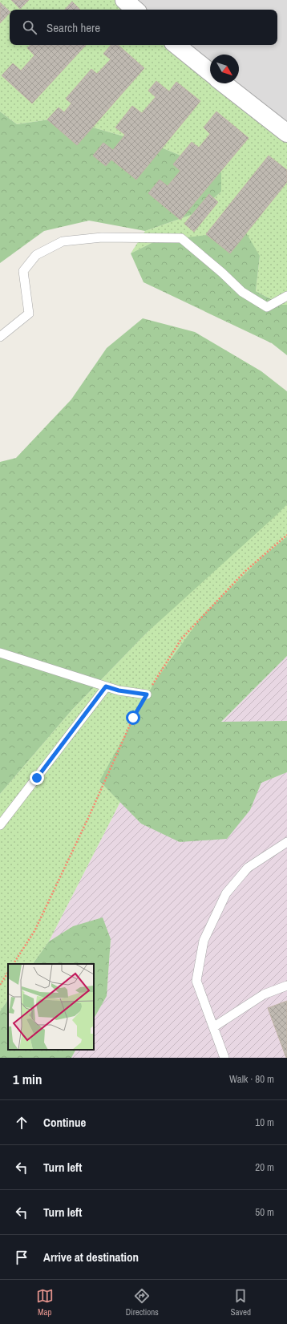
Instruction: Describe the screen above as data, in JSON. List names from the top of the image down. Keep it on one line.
{"north":"bottom right","page":{"search":"Search here","heading":["1 min","Walk · 80 m"],"list":[["Continue","10 m"],["Turn left","20 m"],["Turn left","50 m"],"Arrive at destination"],"nav":["Map","Directions","Saved"]}}
